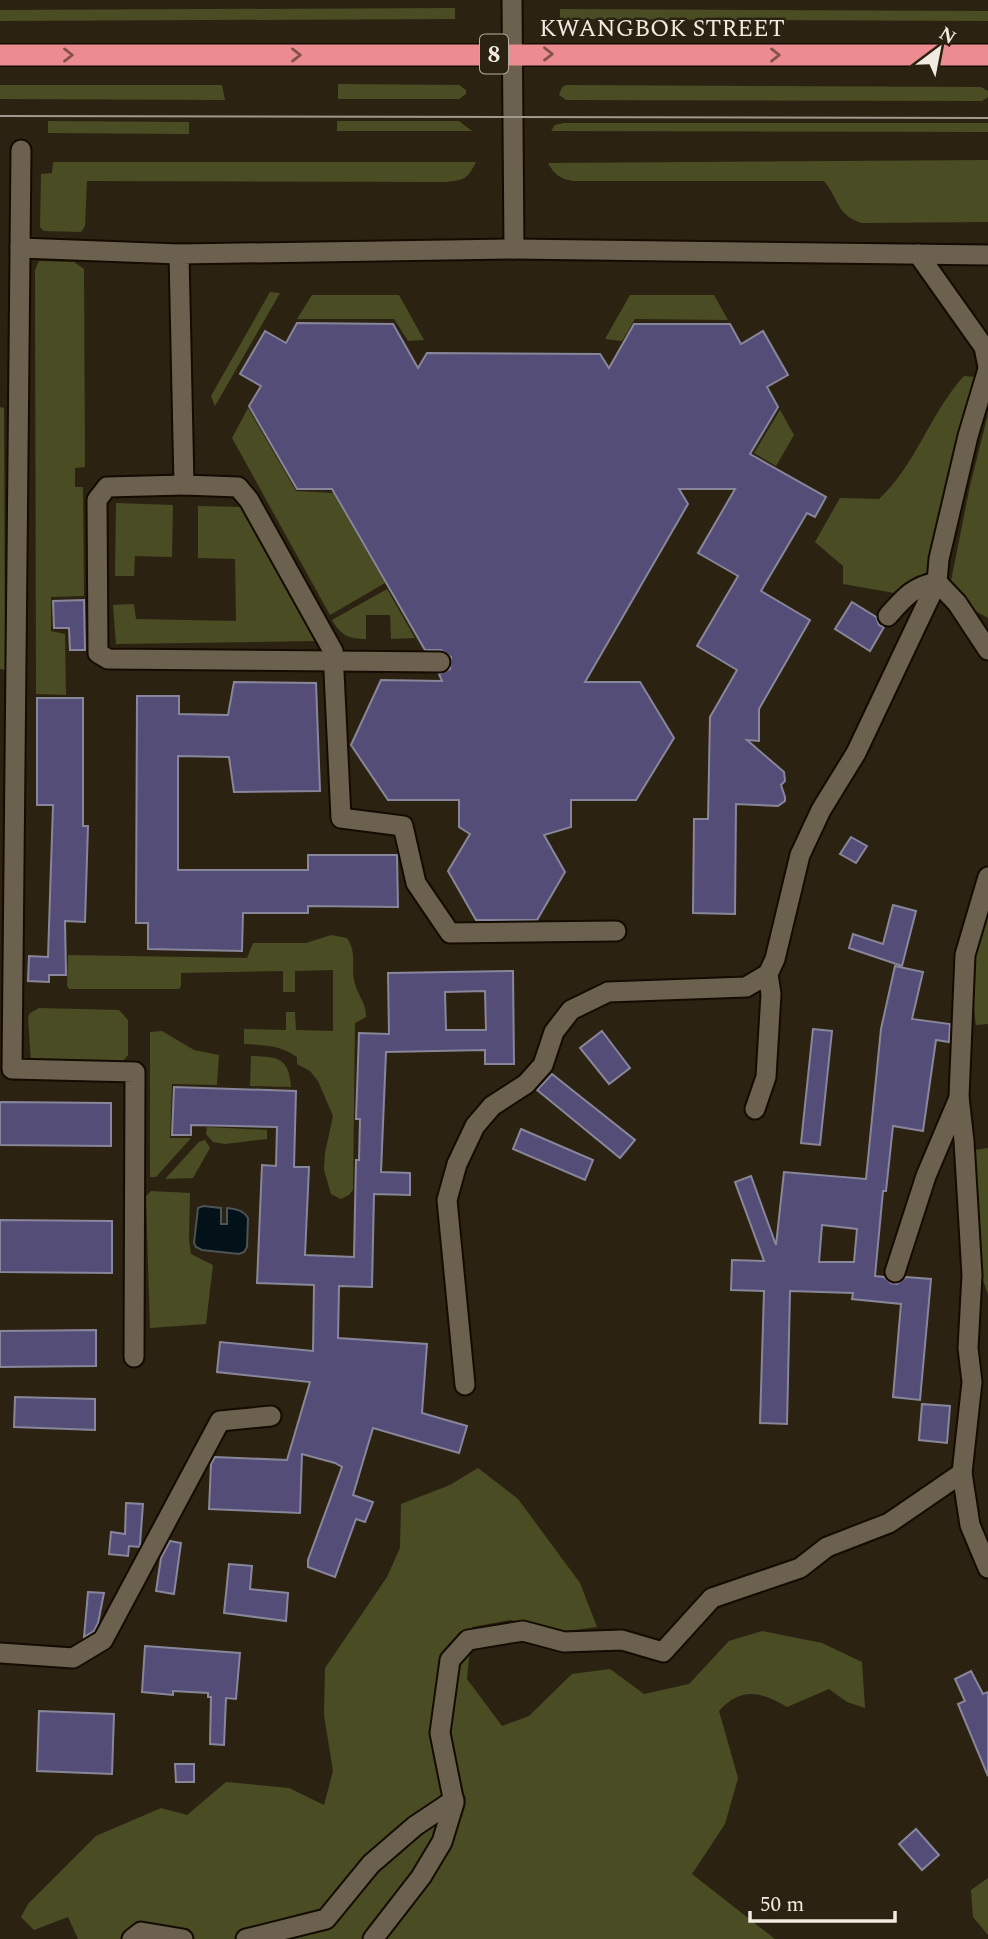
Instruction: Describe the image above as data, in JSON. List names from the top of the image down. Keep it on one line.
{"streets":{"highway":["KWANGBOK STREET","8"]},"one_way":["KWANGBOK STREET"],"scale_bar":"50 m","north":"top right"}
